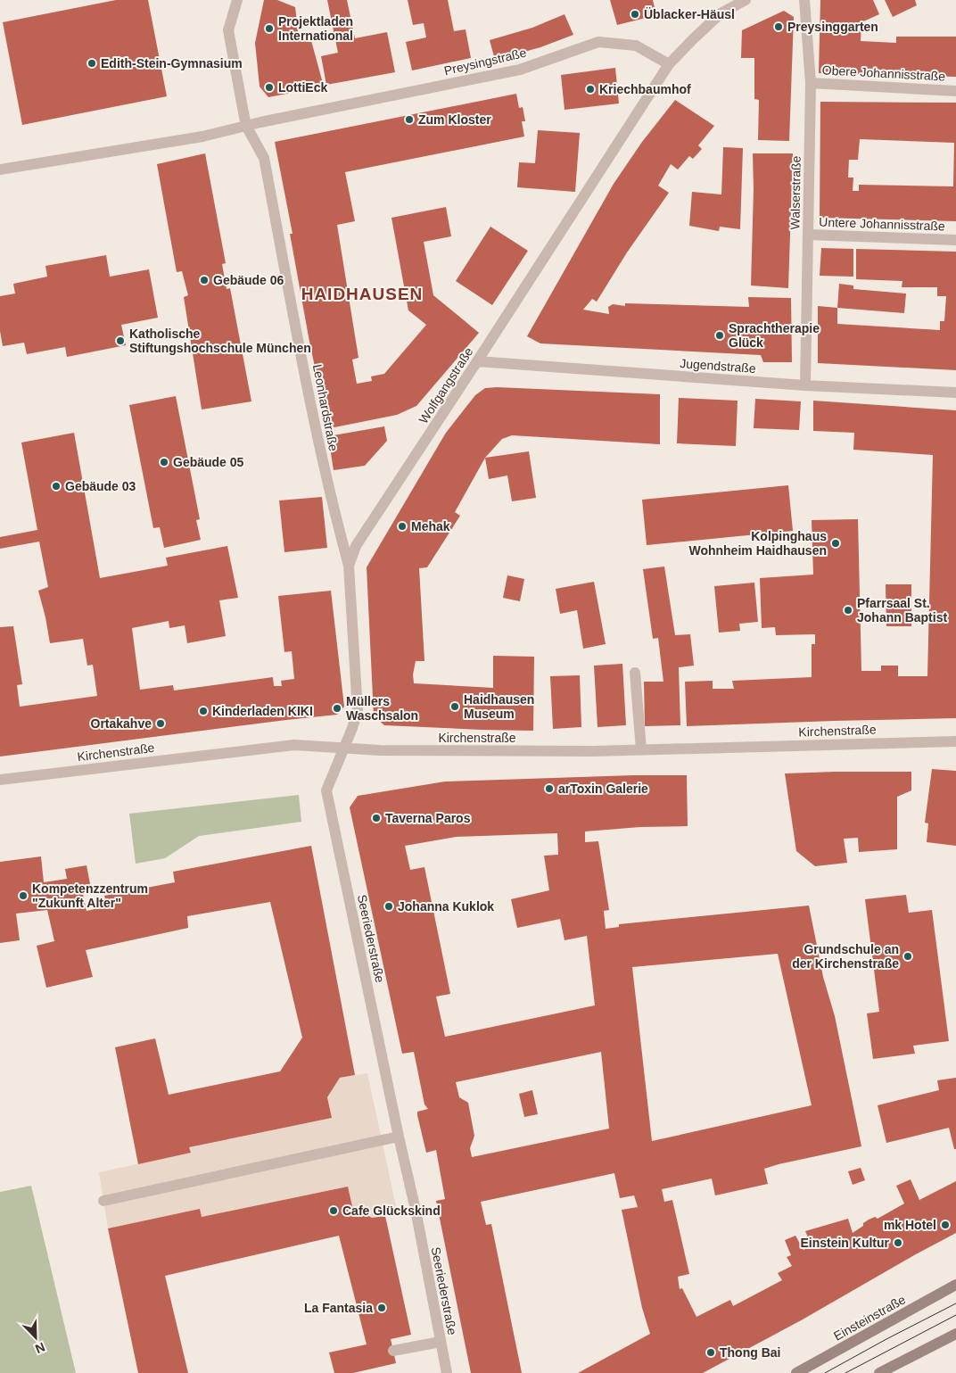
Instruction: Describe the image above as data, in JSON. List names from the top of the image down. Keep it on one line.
{"streets":{"main road":["Einsteinstraße"],"street":["Preysingstraße","Obere Johannisstraße","Walserstraße","Untere Johannisstraße","Jugendstraße","Wolfgangstraße","Leonhardstraße","Kirchenstraße","Seeriederstraße"]},"crossings":[["Preysingstraße","Wolfgangstraße"],["Preysingstraße","Leonhardstraße"],["Obere Johannisstraße","Walserstraße"],["Walserstraße","Untere Johannisstraße"],["Walserstraße","Jugendstraße"],["Jugendstraße","Wolfgangstraße"],["Wolfgangstraße","Leonhardstraße"],["Wolfgangstraße","Kirchenstraße"],["Wolfgangstraße","Seeriederstraße"],["Kirchenstraße","Seeriederstraße"]],"districts":["HAIDHAUSEN"],"places":["Üblacker-Häusl","Preysinggarten","Projektladen International","Edith-Stein-Gymnasium","LottiEck","Kriechbaumhof","Zum Kloster","Gebäude 06","Sprachtherapie Glück","Katholische Stiftungshochschule München","Gebäude 05","Gebäude 03","Mehak","Kolpinghaus Wohnheim Haidhausen","Pfarrsaal St. Johann Baptist","Haidhausen Museum","Müllers Waschsalon","Kinderladen KIKI","Ortakahve","arToxin Galerie","Taverna Paros","Kompetenzzentrum \"Zukunft Alter\"","Johanna Kuklok","Grundschule an der Kirchenstraße","Cafe Glückskind","mk Hotel","Einstein Kultur","La Fantasia","Thong Bai"],"north":"bottom right"}
